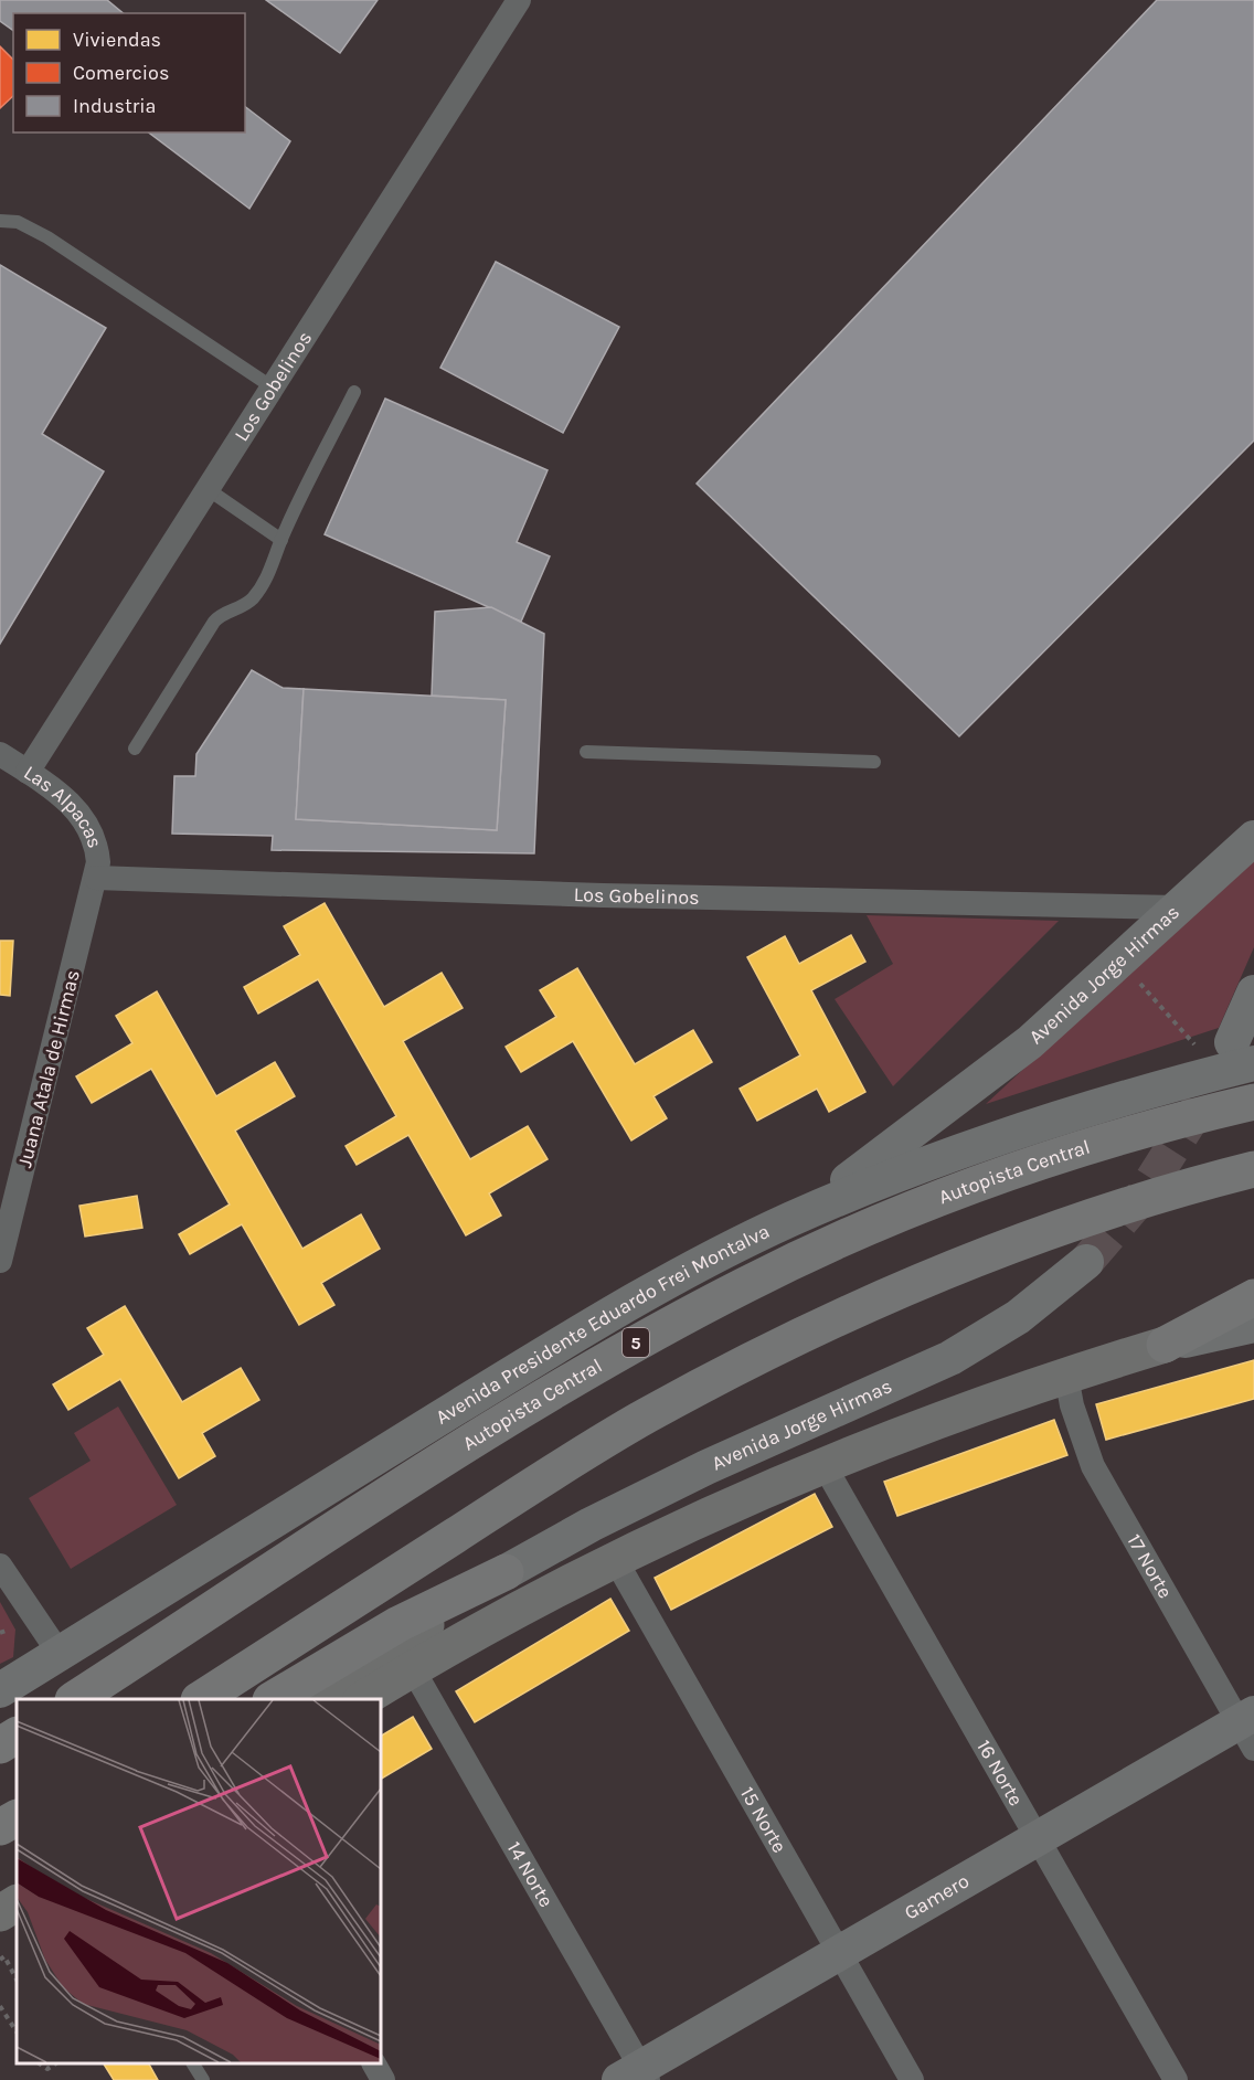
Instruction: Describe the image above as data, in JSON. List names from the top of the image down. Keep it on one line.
{"streets":{"highway":["Autopista Central","5"],"street":["Los Gobelinos","Las Alpacas","Avenida Jorge Hirmas","Juana Atala de Hirmas","Avenida Presidente Eduardo Frei Montalva","17 Norte","16 Norte","15 Norte","14 Norte","Gamero"]},"crossings":[["Los Gobelinos","Las Alpacas"],["Los Gobelinos","Avenida Jorge Hirmas"],["Los Gobelinos","Juana Atala de Hirmas"],["Las Alpacas","Juana Atala de Hirmas"],["Avenida Jorge Hirmas","Avenida Presidente Eduardo Frei Montalva"],["17 Norte","Gamero"],["16 Norte","Gamero"],["15 Norte","Gamero"],["14 Norte","Gamero"]],"legend":["Viviendas","Comercios","Industria"]}
